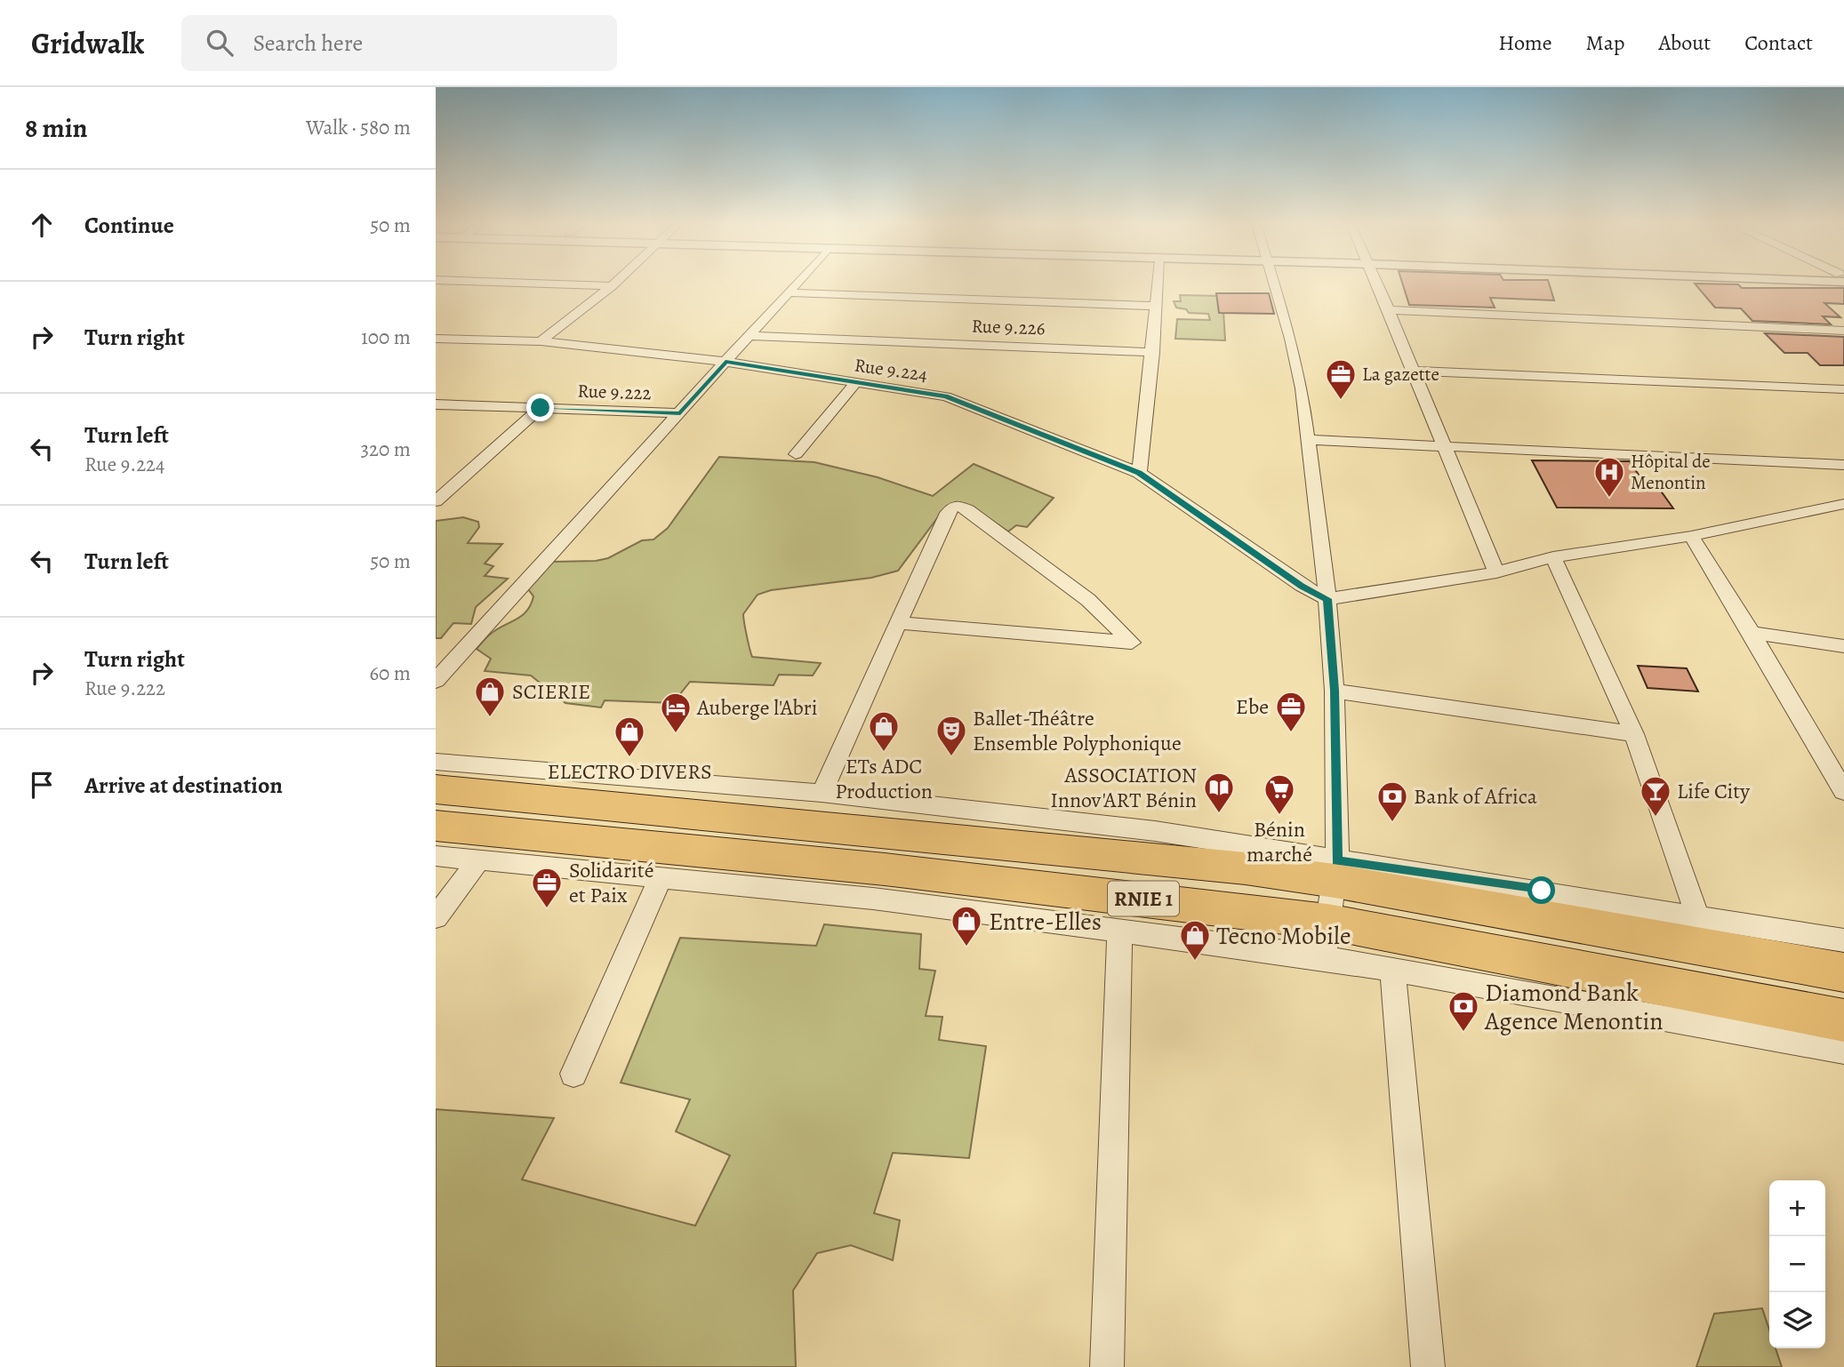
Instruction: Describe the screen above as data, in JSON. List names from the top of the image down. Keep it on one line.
{"streets":{"highway":["RNIE 1"],"street":["Rue 9.226","Rue 9.224","Rue 9.222"]},"places":{"office":["La gazette","Ebe","Solidarité et Paix"],"hospital":["Hôpital de Menontin"],"shop":["SCIERIE","ETs ADC Production","ELECTRO DIVERS","Entre-Elles","Tecno Mobile"],"hotel":["Auberge l'Abri"],"theatre":["Ballet-Théâtre Ensemble Polyphonique"],"library":["ASSOCIATION Innov'ART Bénin"],"supermarket":["Bénin marché"],"bar":["Life City"],"bank":["Bank of Africa","Diamond Bank Agence Menontin"]},"page":{"header":"Gridwalk","search":"Search here","nav":["Home","Map","About","Contact"],"heading":["8 min","Walk · 580 m"],"list":[["Continue","50 m"],["Turn right","100 m"],["Turn left","Rue 9.224","320 m"],["Turn left","50 m"],["Turn right","Rue 9.222","60 m"],"Arrive at destination"],"map_buttons":["+","−"]}}
